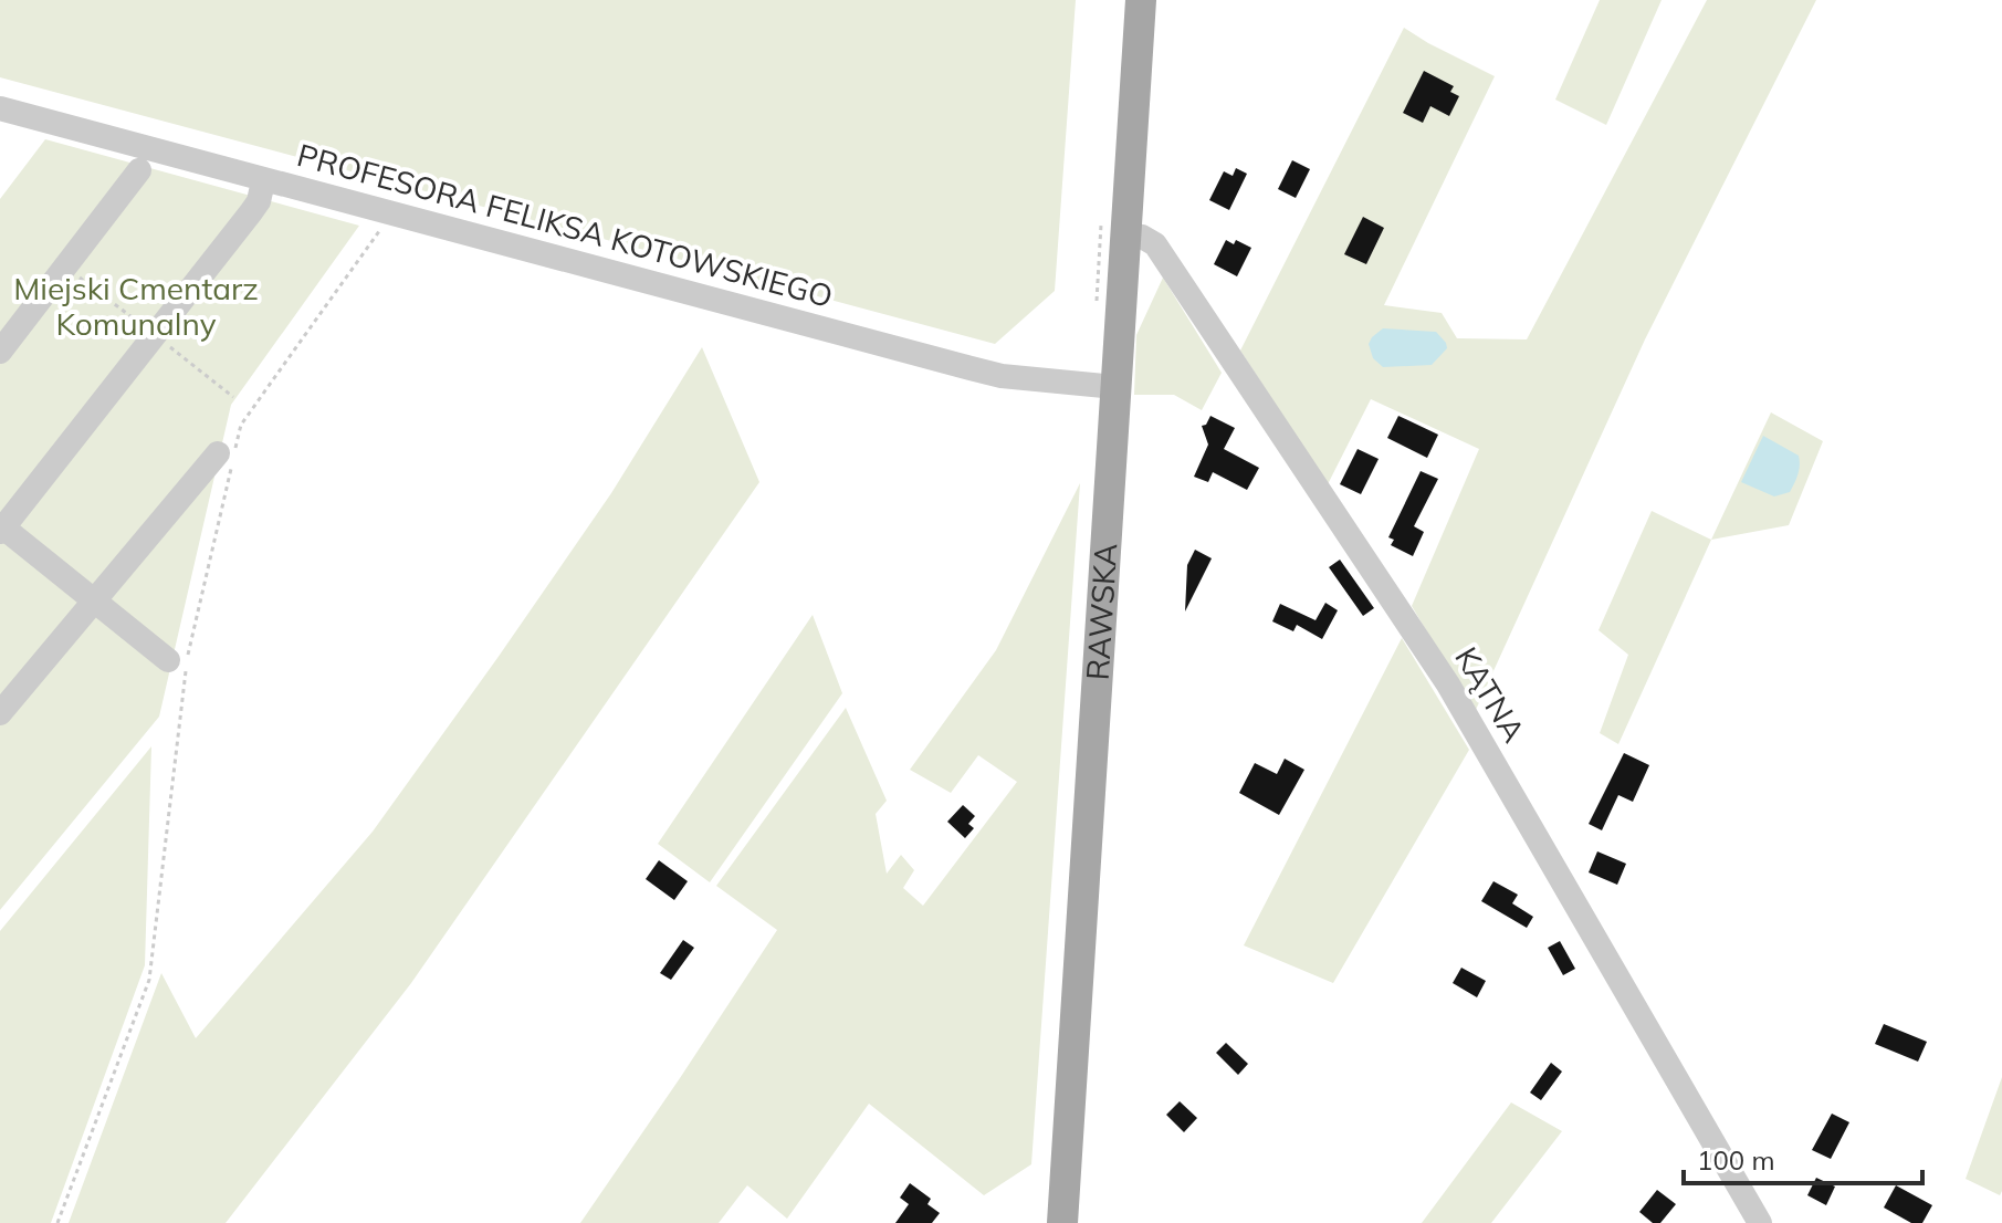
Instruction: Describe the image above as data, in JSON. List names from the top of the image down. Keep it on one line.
{"streets":{"main road":["RAWSKA"],"street":["PROFESORA FELIKSA KOTOWSKIEGO","KĄTNA"]},"crossings":[["PROFESORA FELIKSA KOTOWSKIEGO","RAWSKA"],["RAWSKA","KĄTNA"]],"parks":["Miejski Cmentarz Komunalny"],"scale_bar":"100 m"}
